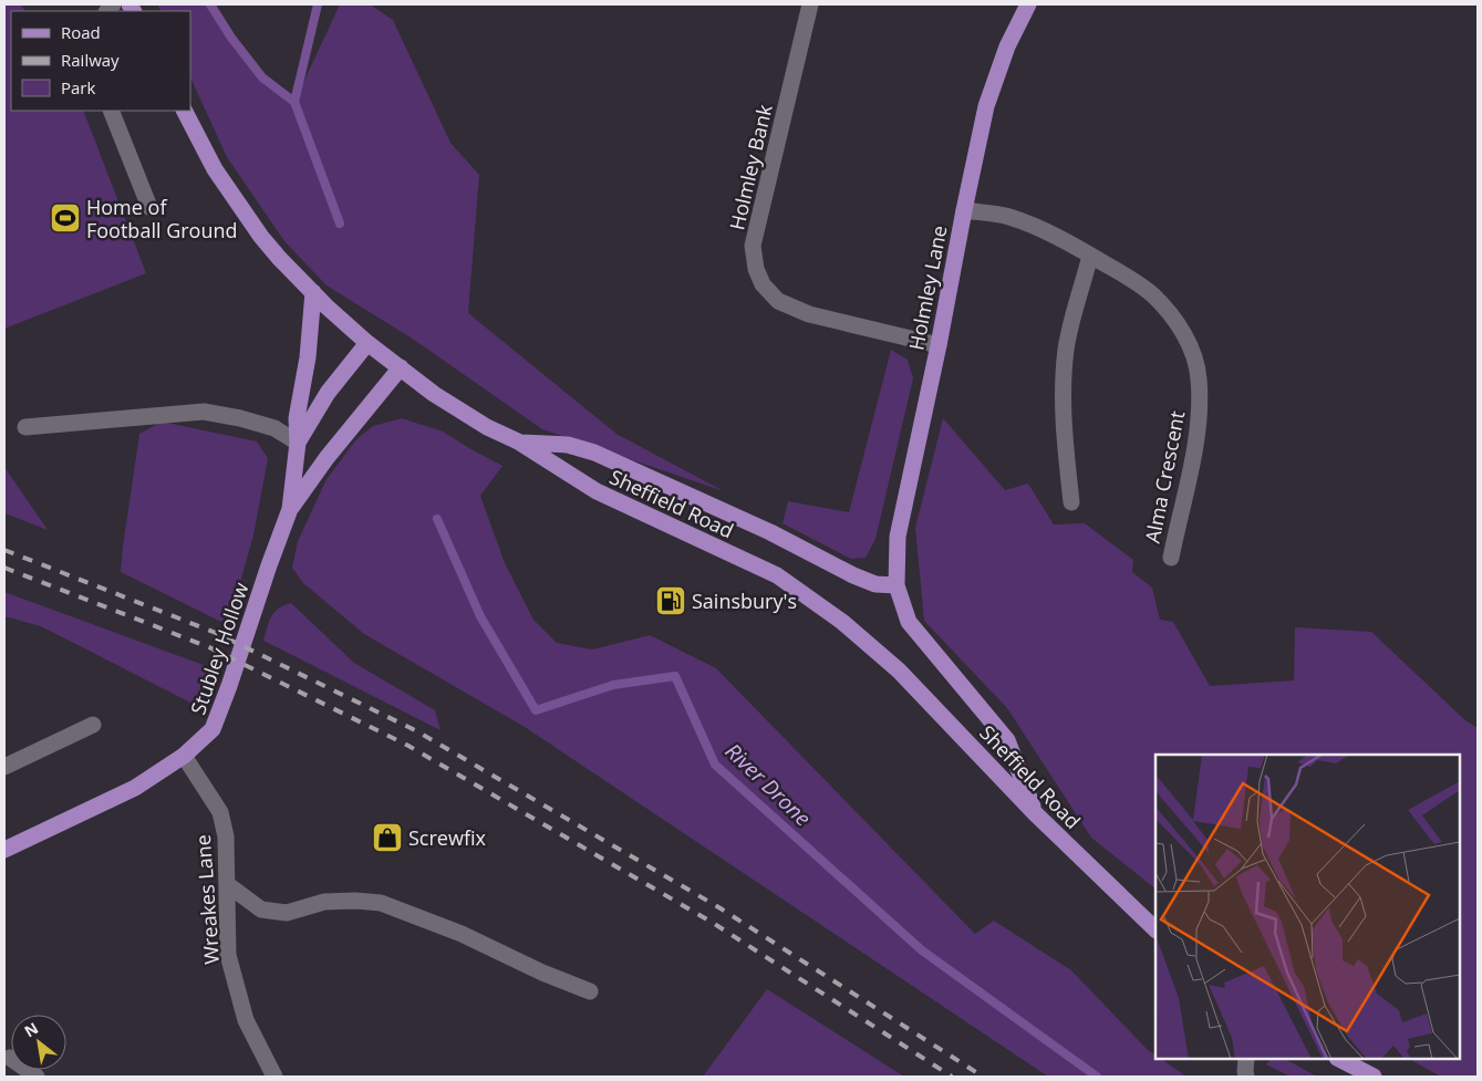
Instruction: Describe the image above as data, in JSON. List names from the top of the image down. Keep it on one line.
{"streets":{"main road":["Holmley Lane","Sheffield Road","Stubley Hollow"],"street":["Holmley Bank","Alma Crescent","Wreakes Lane"]},"crossings":[["Holmley Bank","Holmley Lane"],["Holmley Lane","Alma Crescent"],["Holmley Lane","Sheffield Road"],["Sheffield Road","Stubley Hollow"],["Stubley Hollow","Wreakes Lane"]],"water":["River Drone"],"places":{"sports":["Home of Football Ground"],"fuel station":["Sainsbury's"],"shop":["Screwfix"]},"legend":["Road","Railway","Park"],"north":"top left"}
